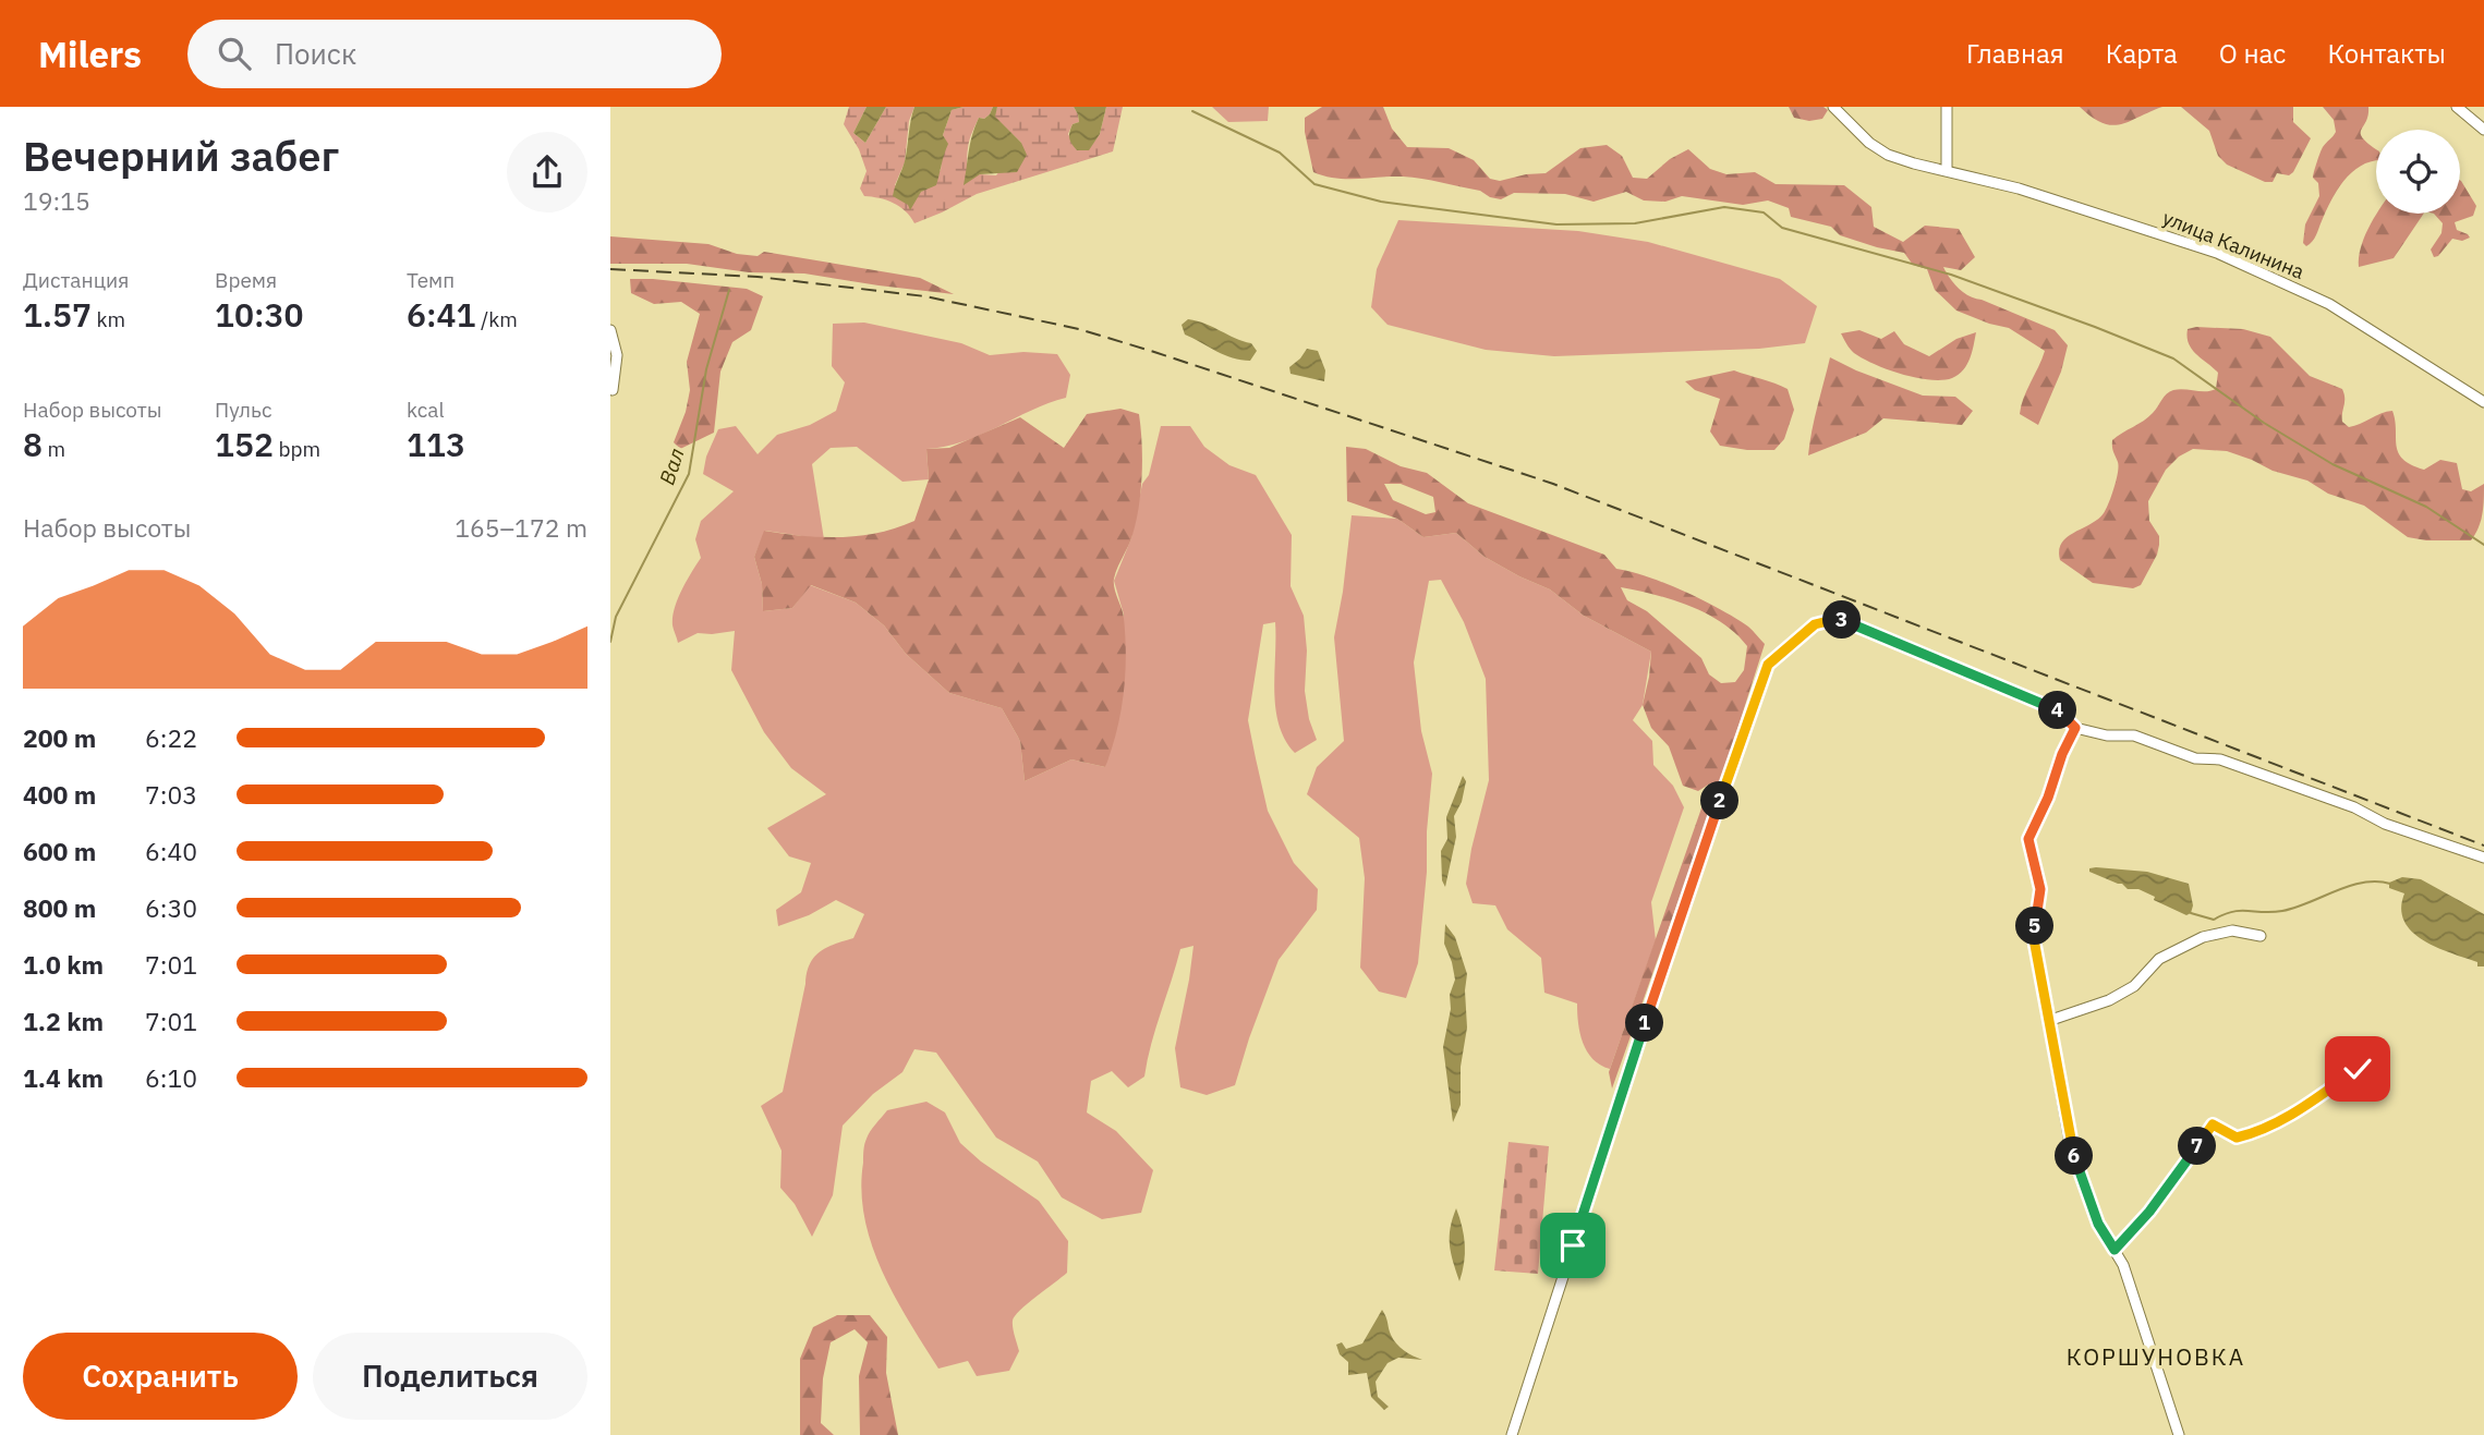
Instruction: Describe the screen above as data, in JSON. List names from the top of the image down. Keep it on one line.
{"streets":{"street":["улица Калинина"]},"districts":["КОРШУНОВКА"],"water":["Вал"],"page":{"header":"Milers","search":"Поиск","nav":["Главная","Карта","О нас","Контакты"],"heading":["Вечерний забег","19:15"],"stats":[["Дистанция","1.57 km"],["Время","10:30"],["Темп","6:41 /km"],["Набор высоты","8 m"],["Пульс","152 bpm"],["kcal","113"]],"chart":["Набор высоты","165–172 m"],"pins":["3","4","2","5","1","7","6"],"list":[{"name":"200 m","note":"6:22"},{"name":"400 m","note":"7:03"},{"name":"600 m","note":"6:40"},{"name":"800 m","note":"6:30"},{"name":"1.0 km","note":"7:01"},{"name":"1.2 km","note":"7:01"},{"name":"1.4 km","note":"6:10"}],"buttons":["Сохранить","Поделиться"]}}
